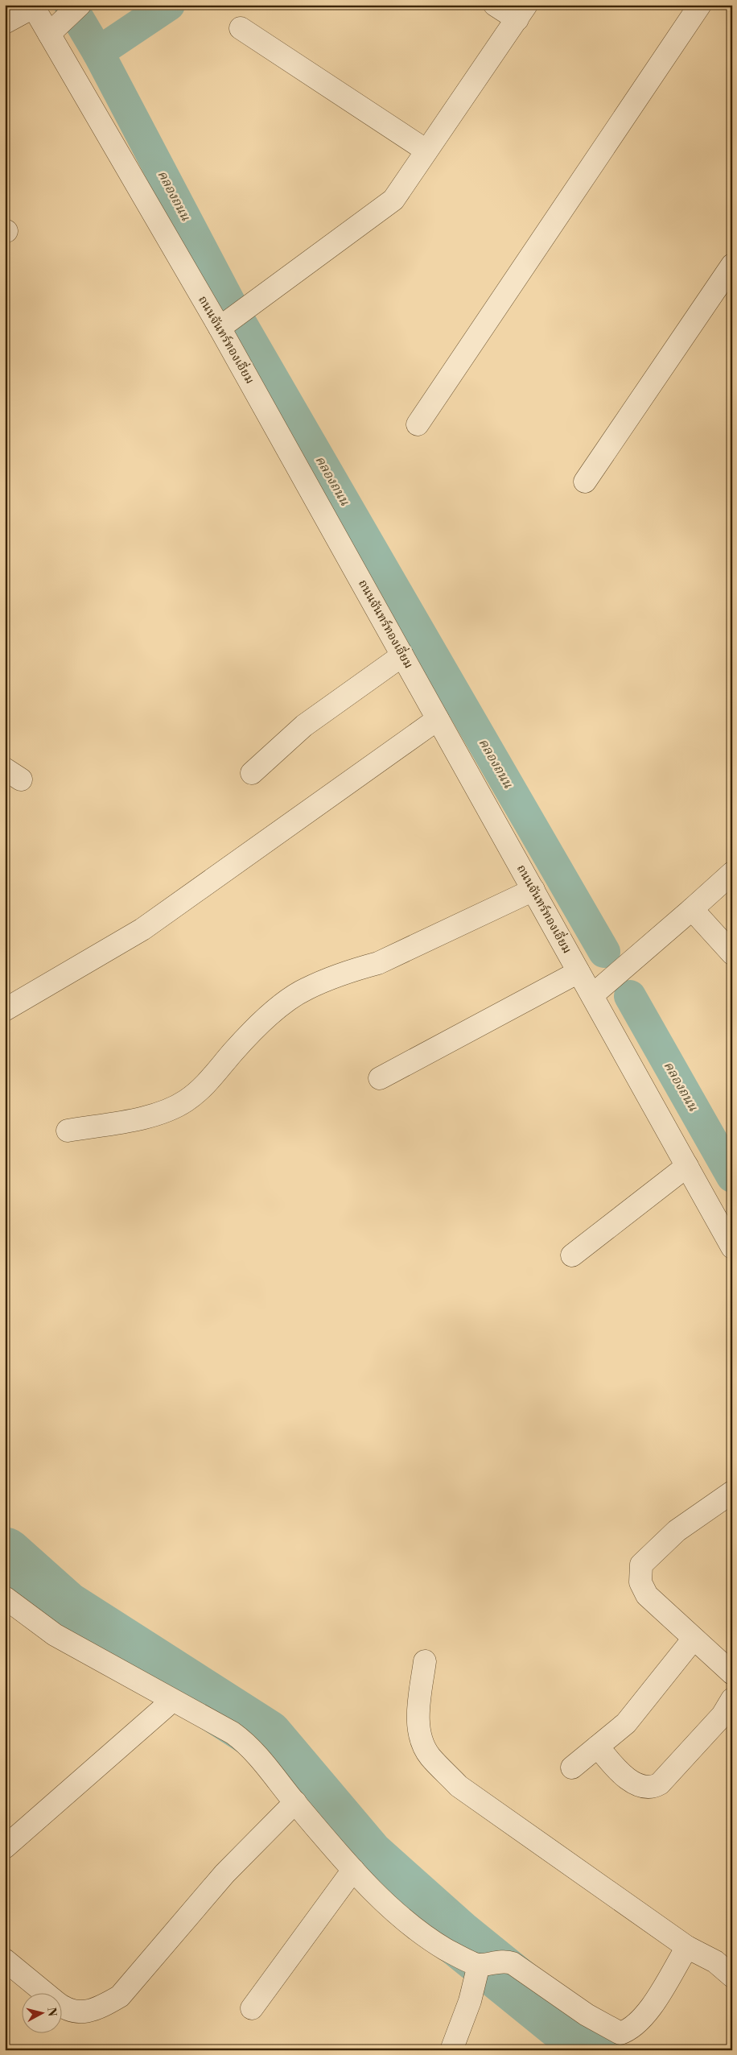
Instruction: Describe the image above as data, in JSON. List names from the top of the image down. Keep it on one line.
{"streets":{"street":["ถนนจันทร์ทองเอี่ยม"]},"water":["คลองถนน"],"north":"right"}
